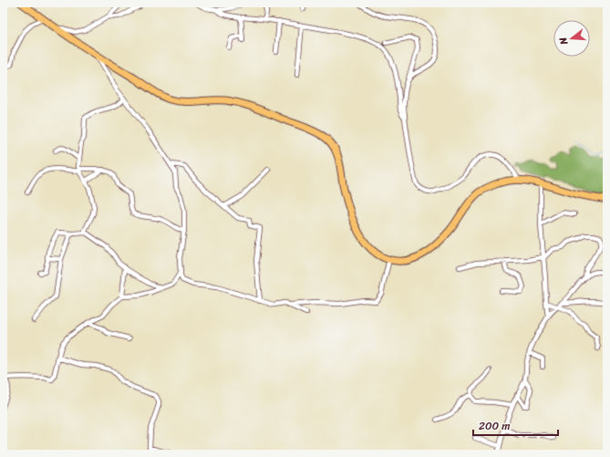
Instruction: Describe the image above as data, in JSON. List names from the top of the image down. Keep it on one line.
{"scale_bar":"200 m","north":"left"}
